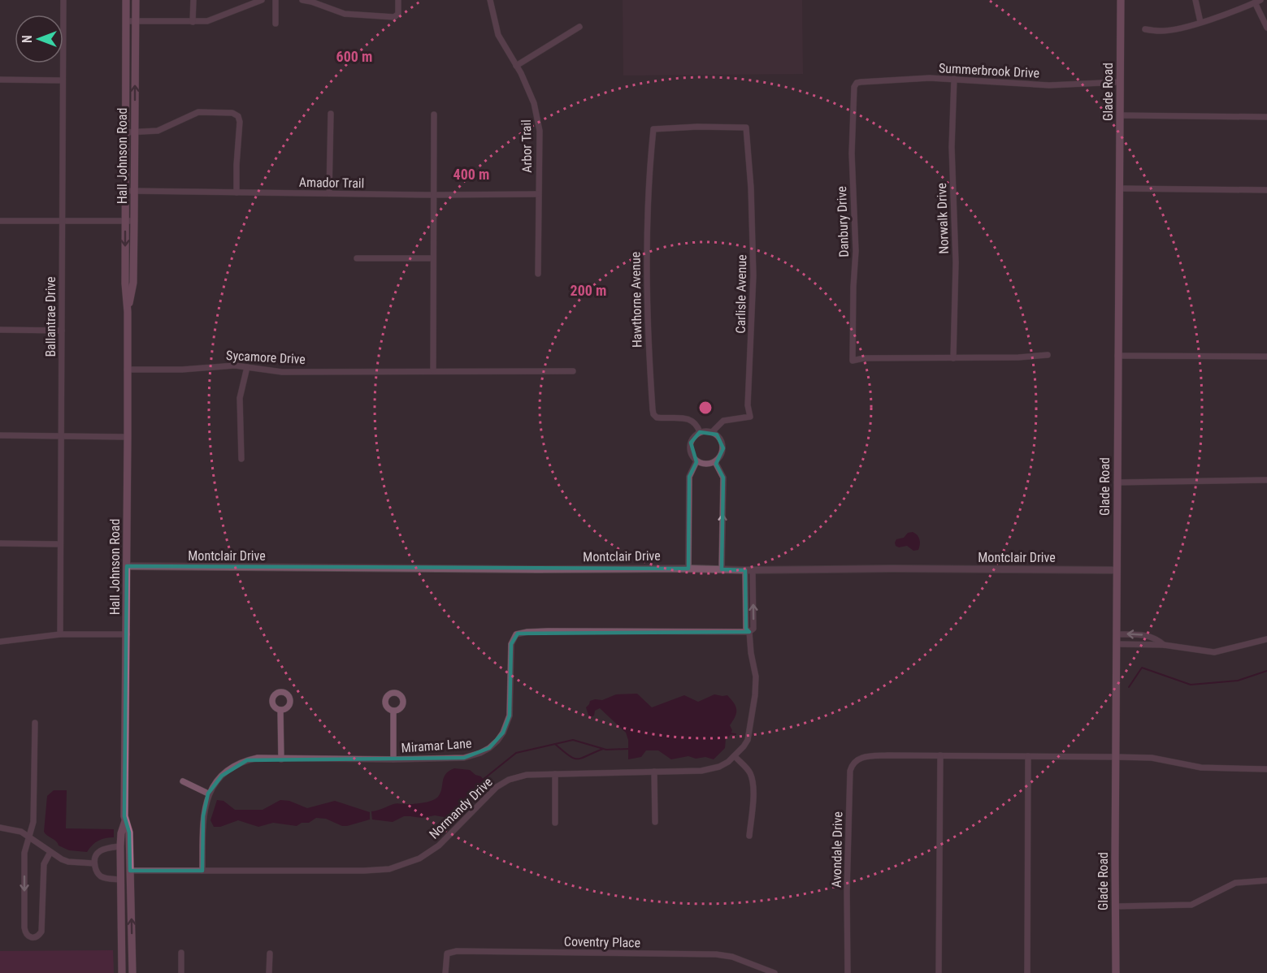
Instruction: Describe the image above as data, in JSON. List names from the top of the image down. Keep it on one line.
{"streets":{"main road":["Glade Road","Hall Johnson Road"],"street":["Summerbrook Drive","Arbor Trail","Amador Trail","Norwalk Drive","Danbury Drive","Carlisle Avenue","Hawthorne Avenue","Ballantrae Drive","Sycamore Drive","Montclair Drive","Miramar Lane","Normandy Drive","Avondale Drive","Coventry Place"]},"crossings":[["Summerbrook Drive","Glade Road"],["Summerbrook Drive","Norwalk Drive"],["Summerbrook Drive","Danbury Drive"],["Glade Road","Montclair Drive"],["Glade Road","Avondale Drive"],["Arbor Trail","Amador Trail"],["Hall Johnson Road","Amador Trail"],["Hall Johnson Road","Sycamore Drive"],["Hall Johnson Road","Montclair Drive"],["Hall Johnson Road","Normandy Drive"],["Norwalk Drive","Danbury Drive"],["Carlisle Avenue","Hawthorne Avenue"],["Montclair Drive","Normandy Drive"],["Miramar Lane","Normandy Drive"]],"north":"left","rings":["600 m","400 m","200 m"]}
